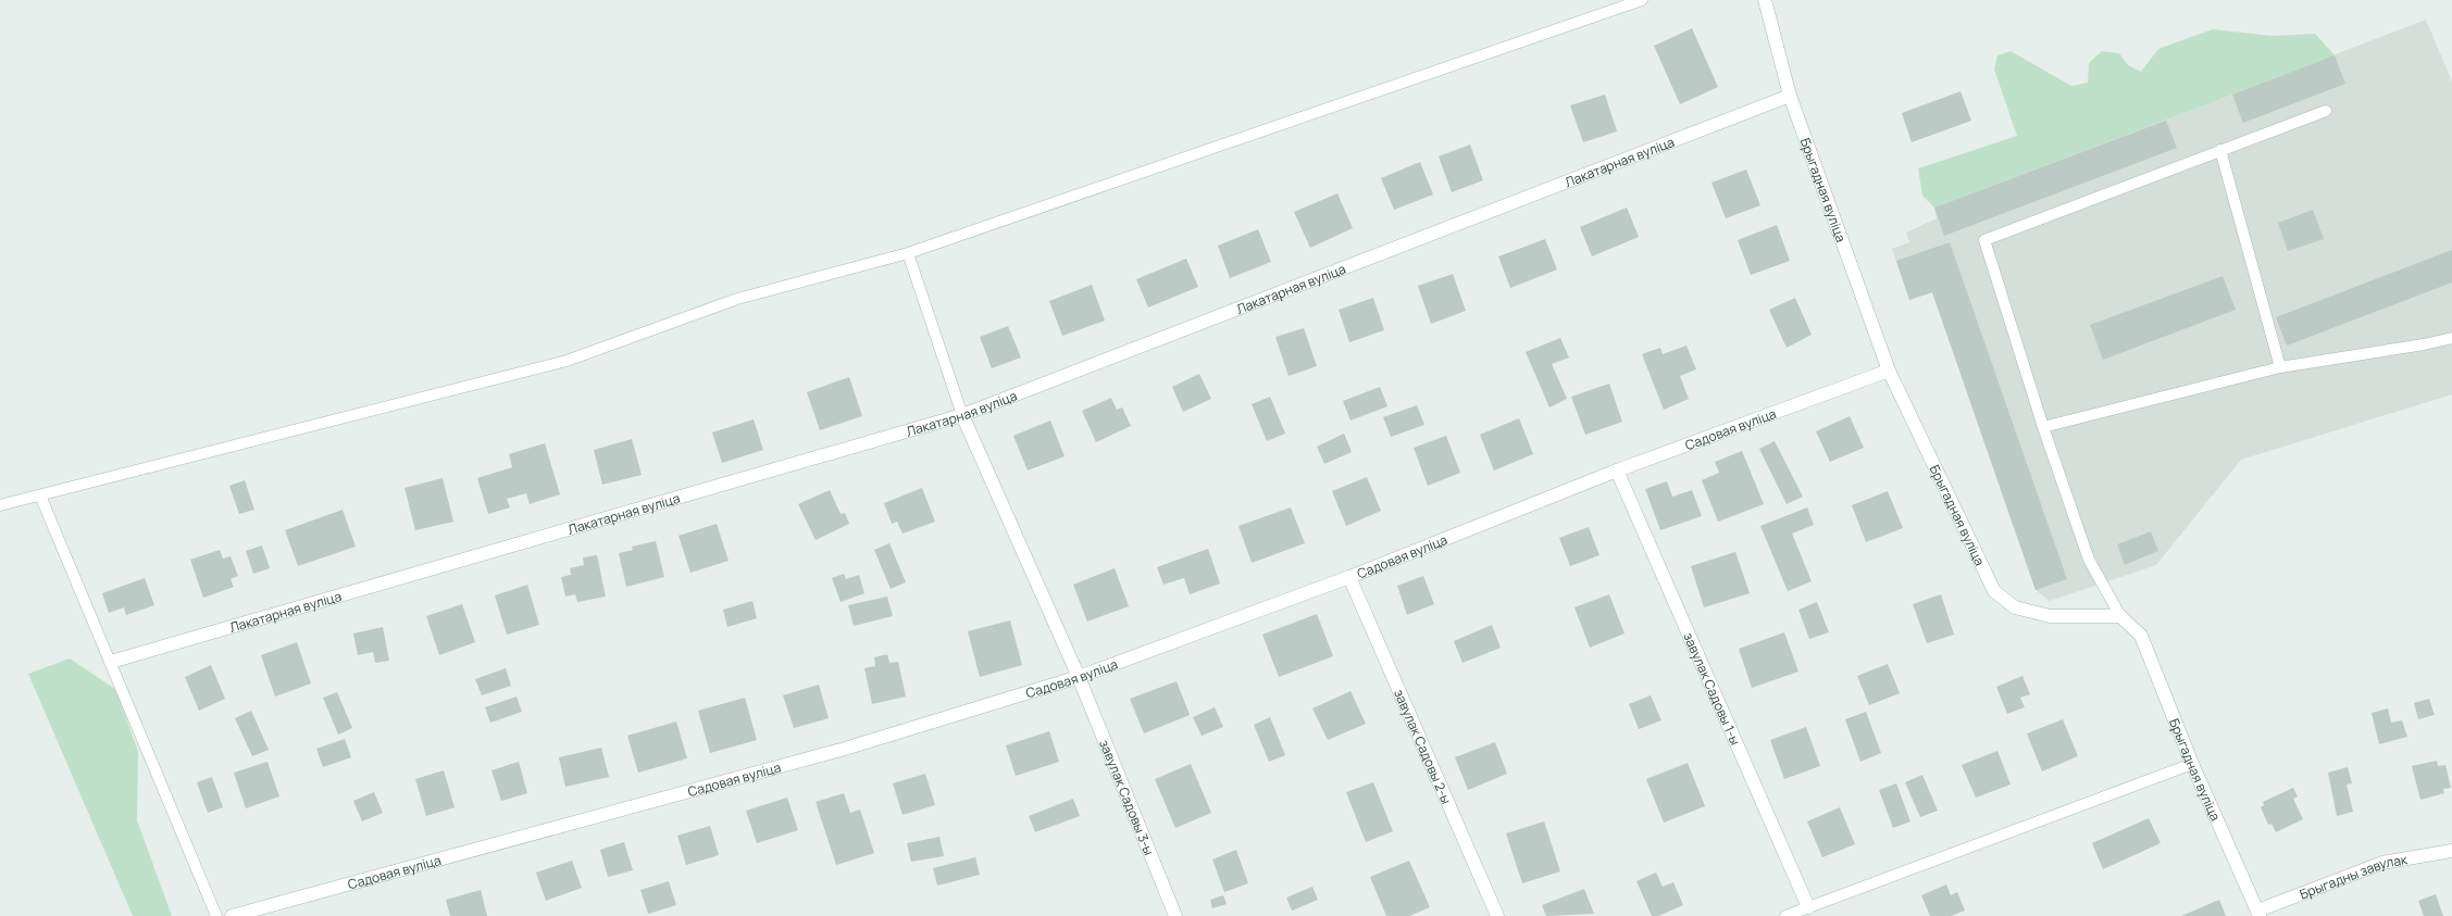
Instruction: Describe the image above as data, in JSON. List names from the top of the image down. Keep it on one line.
{"streets":{"street":["Лакатарная вуліца","Брыгадная вуліца","Садовая вуліца","завулак Садовы 1-ы","завулак Садовы 2-ы","завулак Садовы 3-ы","Брыгадны завулак"]},"crossings":[["Лакатарная вуліца","Брыгадная вуліца"],["Лакатарная вуліца","завулак Садовы 3-ы"],["Брыгадная вуліца","Садовая вуліца"],["Брыгадная вуліца","Брыгадны завулак"],["Садовая вуліца","завулак Садовы 1-ы"],["Садовая вуліца","завулак Садовы 2-ы"],["Садовая вуліца","завулак Садовы 3-ы"]]}
